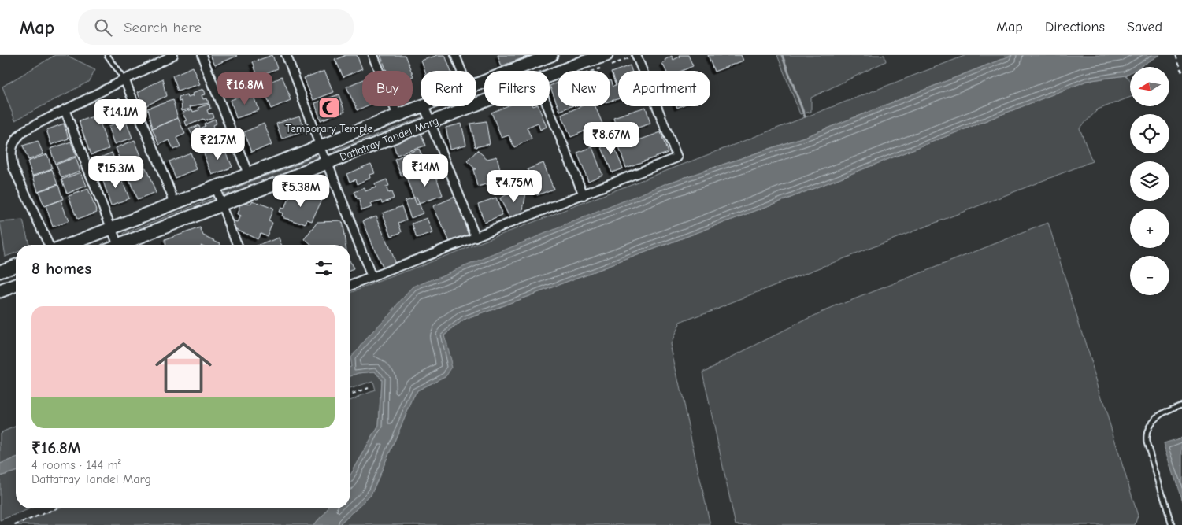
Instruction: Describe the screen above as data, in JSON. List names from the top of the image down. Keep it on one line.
{"streets":{"main road":["Dattatray Tandel Marg"]},"places":{"mosque":["Temporary Temple"]},"north":"left","page":{"header":"Map","search":"Search here","nav":["Map","Directions","Saved"],"map_buttons":["+","−"],"chip":["Buy","Rent","Filters","New","Apartment"],"price":["₹16.8M","₹14.1M","₹8.67M","₹21.7M","₹14M","₹15.3M","₹4.75M","₹5.38M"],"heading":"8 homes","list":[{"name":"₹16.8M","note":"4 rooms · 144 m² · Dattatray Tandel Marg"}]}}
